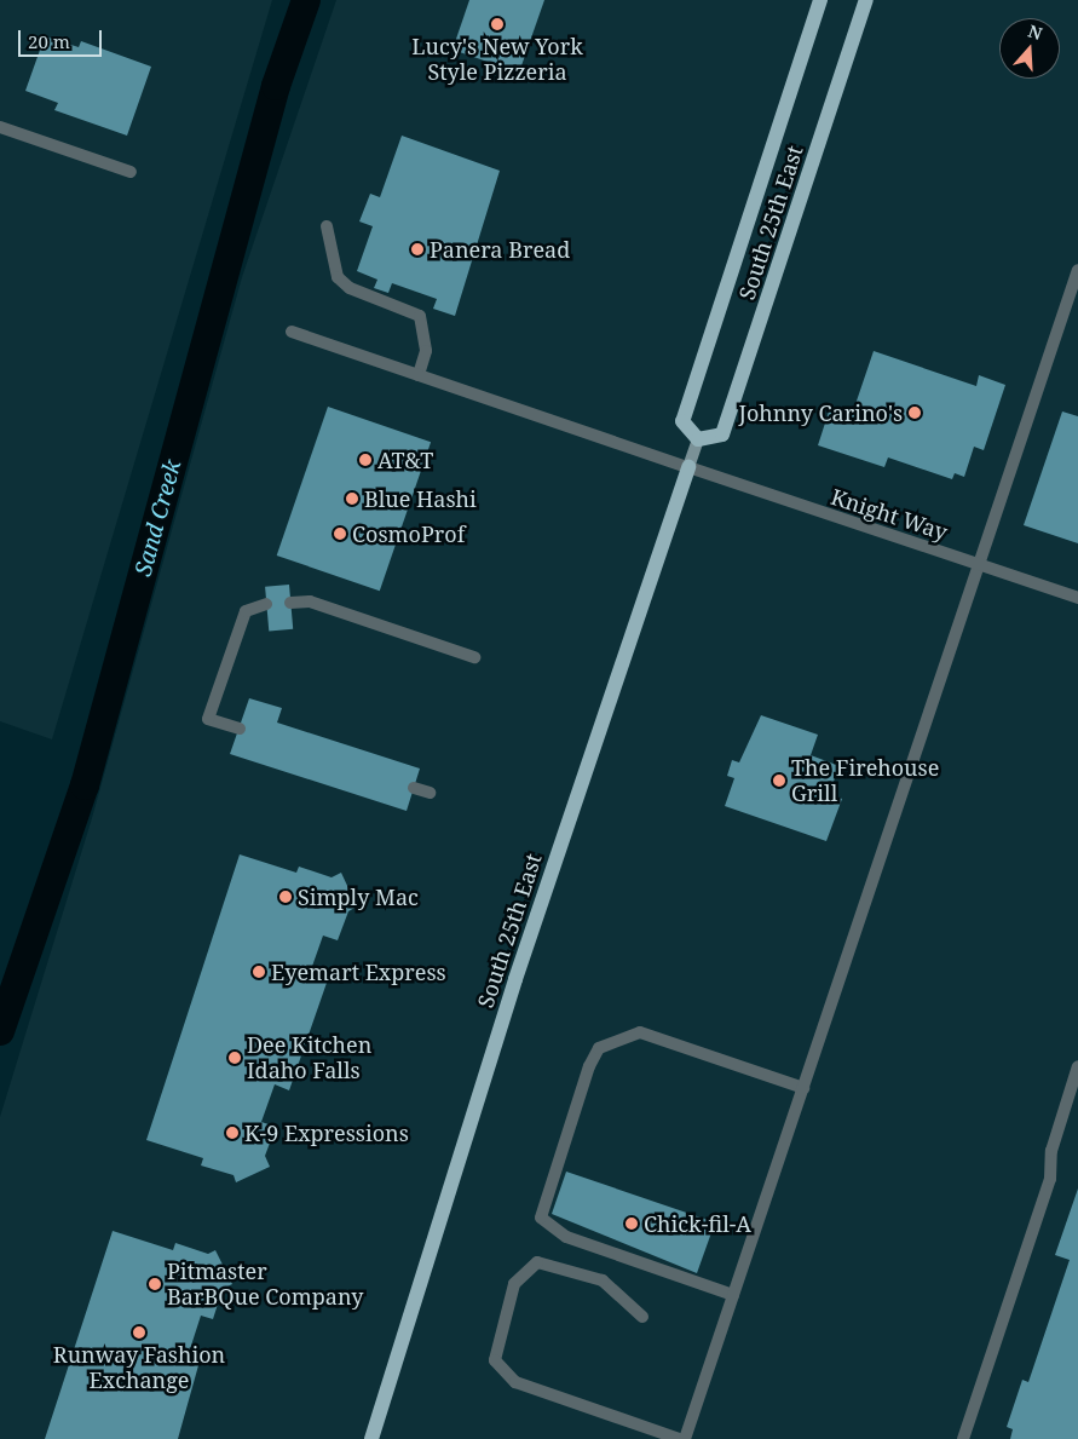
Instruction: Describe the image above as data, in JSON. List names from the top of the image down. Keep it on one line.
{"streets":{"main road":["South 25th East"],"street":["Knight Way"]},"crossings":[["South 25th East","Knight Way"]],"water":["Sand Creek"],"places":["Lucy's New York Style Pizzeria","Panera Bread","Johnny Carino's","AT&T","Blue Hashi","CosmoProf","The Firehouse Grill","Simply Mac","Eyemart Express","Dee Kitchen Idaho Falls","K-9 Expressions","Chick-fil-A","Pitmaster BarBQue Company","Runway Fashion Exchange"],"scale_bar":"20 m","north":"top"}
